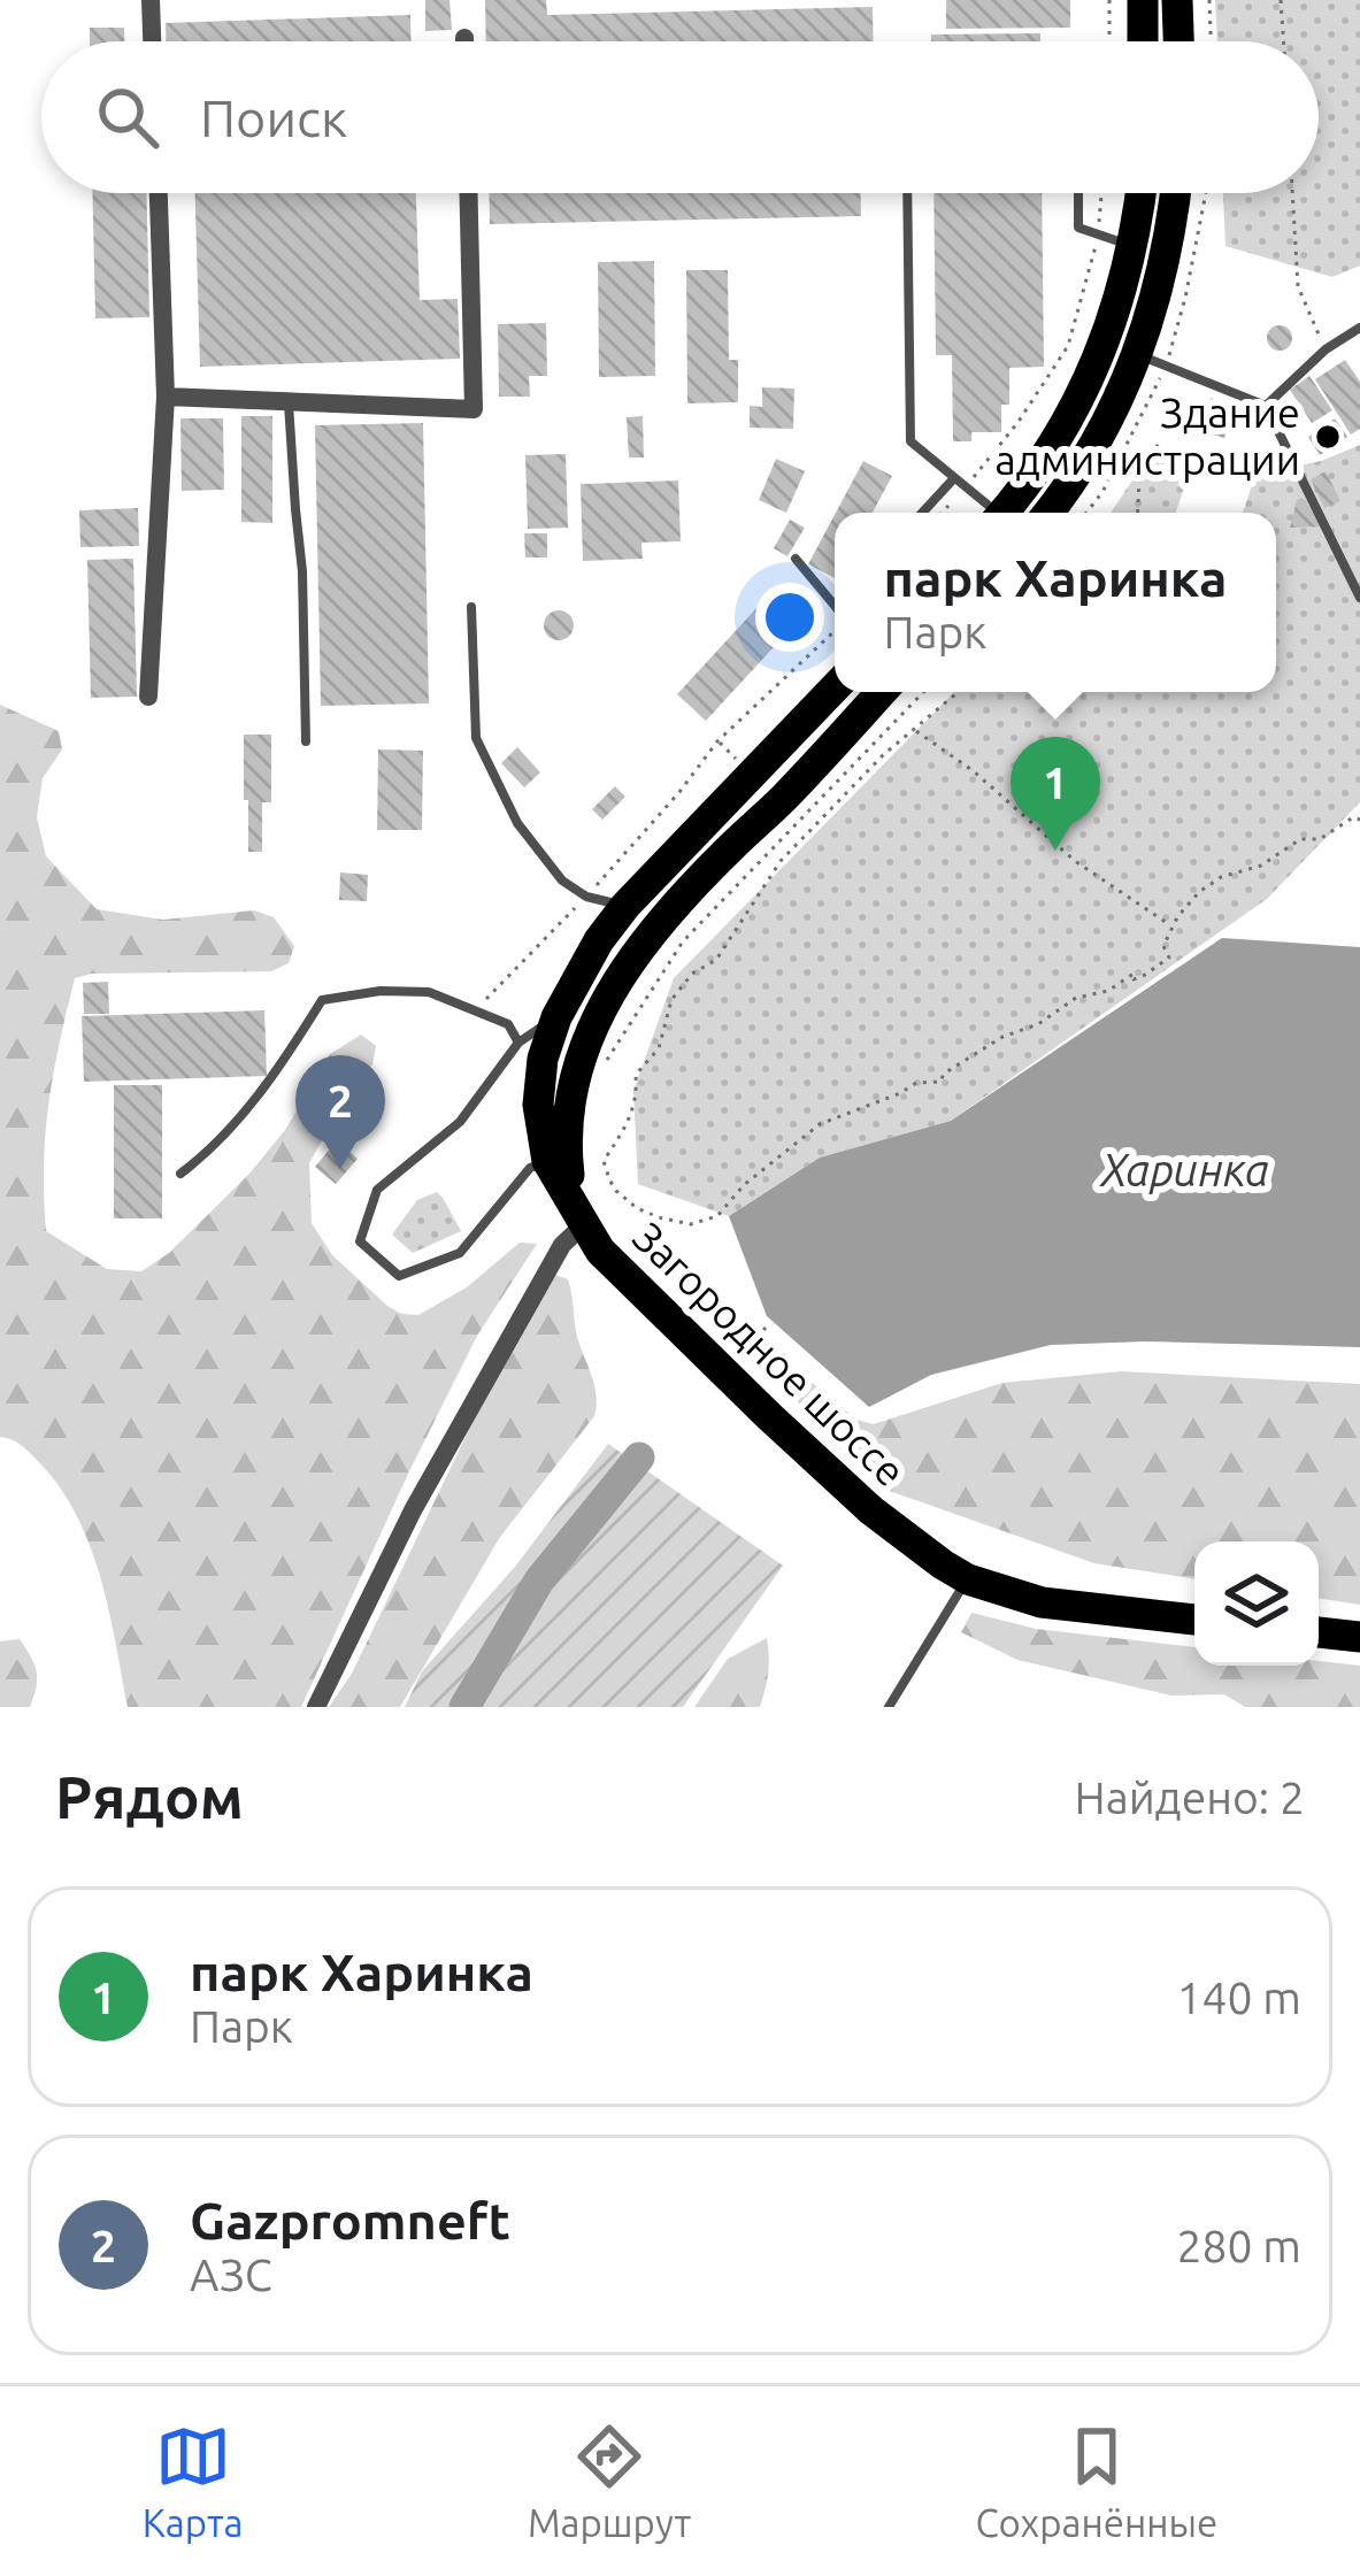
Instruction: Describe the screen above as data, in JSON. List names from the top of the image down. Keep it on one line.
{"streets":{"main road":["Загородное шоссе"]},"water":["Харинка"],"places":["Здание администрации"],"page":{"search":"Поиск","popup":["парк Харинка","Парк"],"pins":["1","2"],"heading":["Рядом","Найдено: 2"],"list":[{"mark":"1","name":"парк Харинка","note":"Парк","value":"140 m"},{"mark":"2","name":"Gazpromneft","note":"АЗС","value":"280 m"}],"nav":["Карта","Маршрут","Сохранённые"]}}
